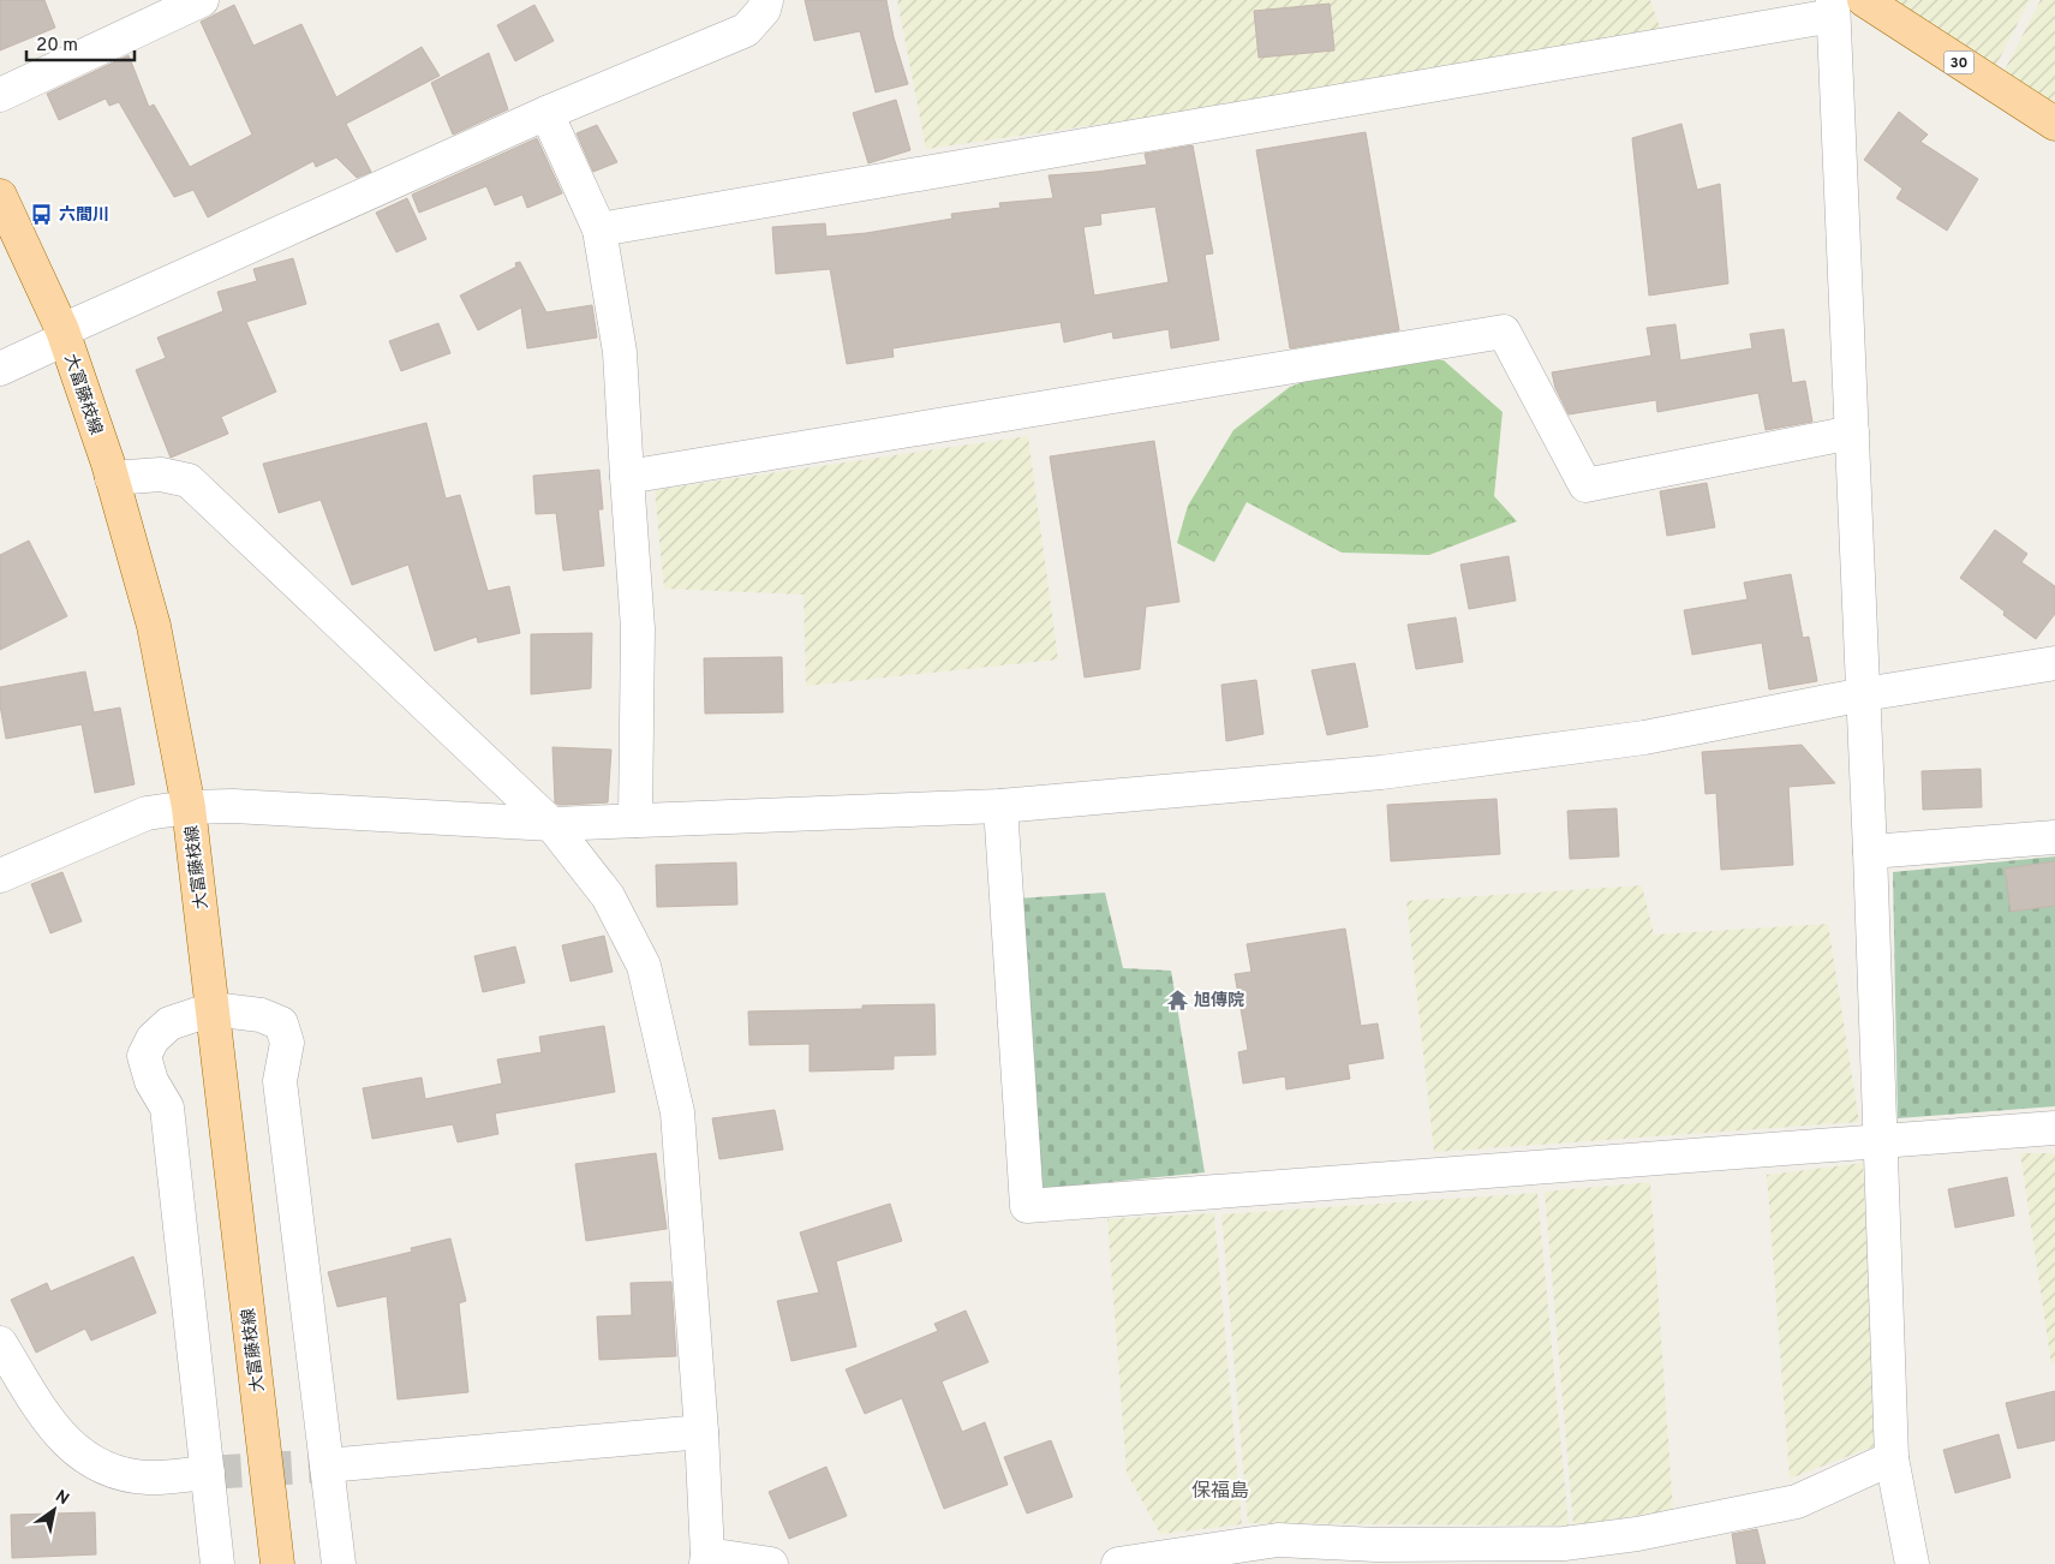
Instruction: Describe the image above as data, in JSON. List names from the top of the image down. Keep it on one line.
{"streets":{"main road":["30","大富藤枝線"]},"districts":["保福島"],"places":{"bus stop":["六間川"],"temple":["旭傳院"]},"scale_bar":"20 m","north":"top right"}
